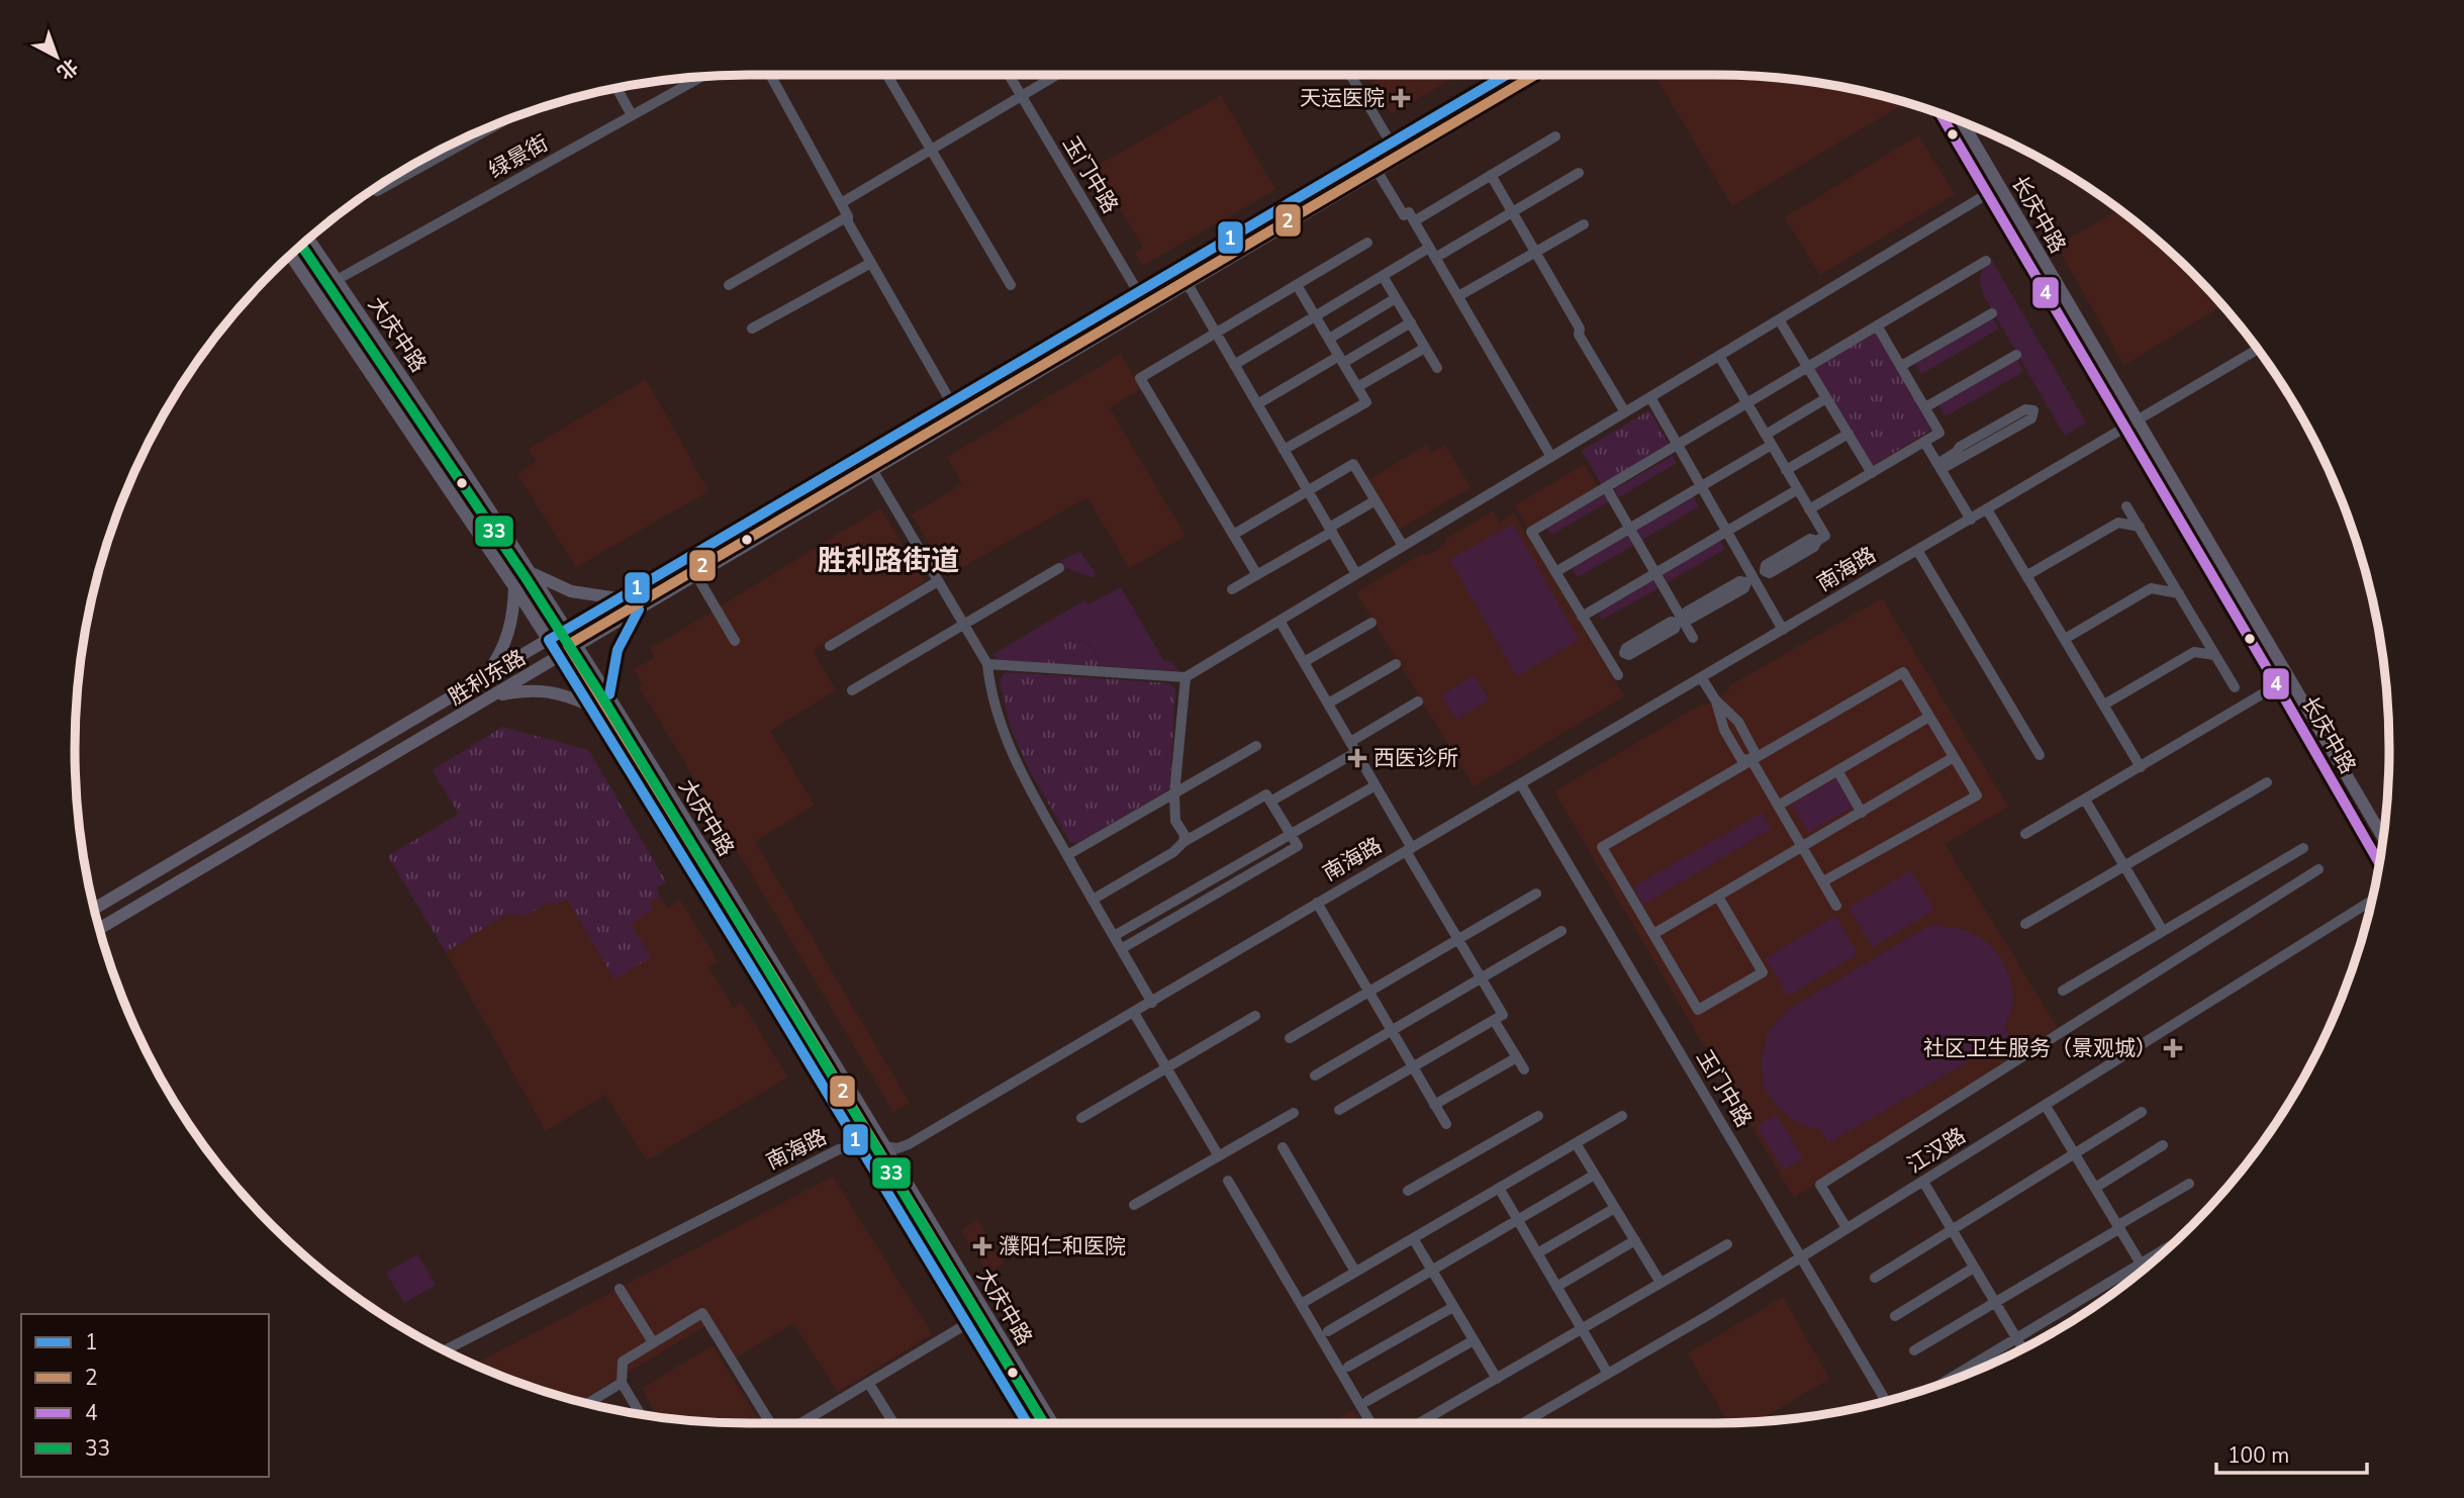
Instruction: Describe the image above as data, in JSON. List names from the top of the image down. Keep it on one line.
{"streets":{"main road":["长庆中路","大庆中路","胜利东路"],"street":["绿景街","玉门中路","南海路","江汉路"]},"crossings":[["绿景街","大庆中路"],["玉门中路","南海路"],["玉门中路","胜利东路"],["玉门中路","江汉路"],["长庆中路","南海路"],["大庆中路","南海路"],["大庆中路","胜利东路"]],"districts":["胜利路街道"],"places":{"health":["天运医院","西医诊所","社区卫生服务（景观城）","濮阳仁和医院"]},"lines":["transit line 1","transit line 2","transit line 4","transit line 33"],"legend":["1","2","4","33"],"scale_bar":"100 m","north":"bottom right"}
